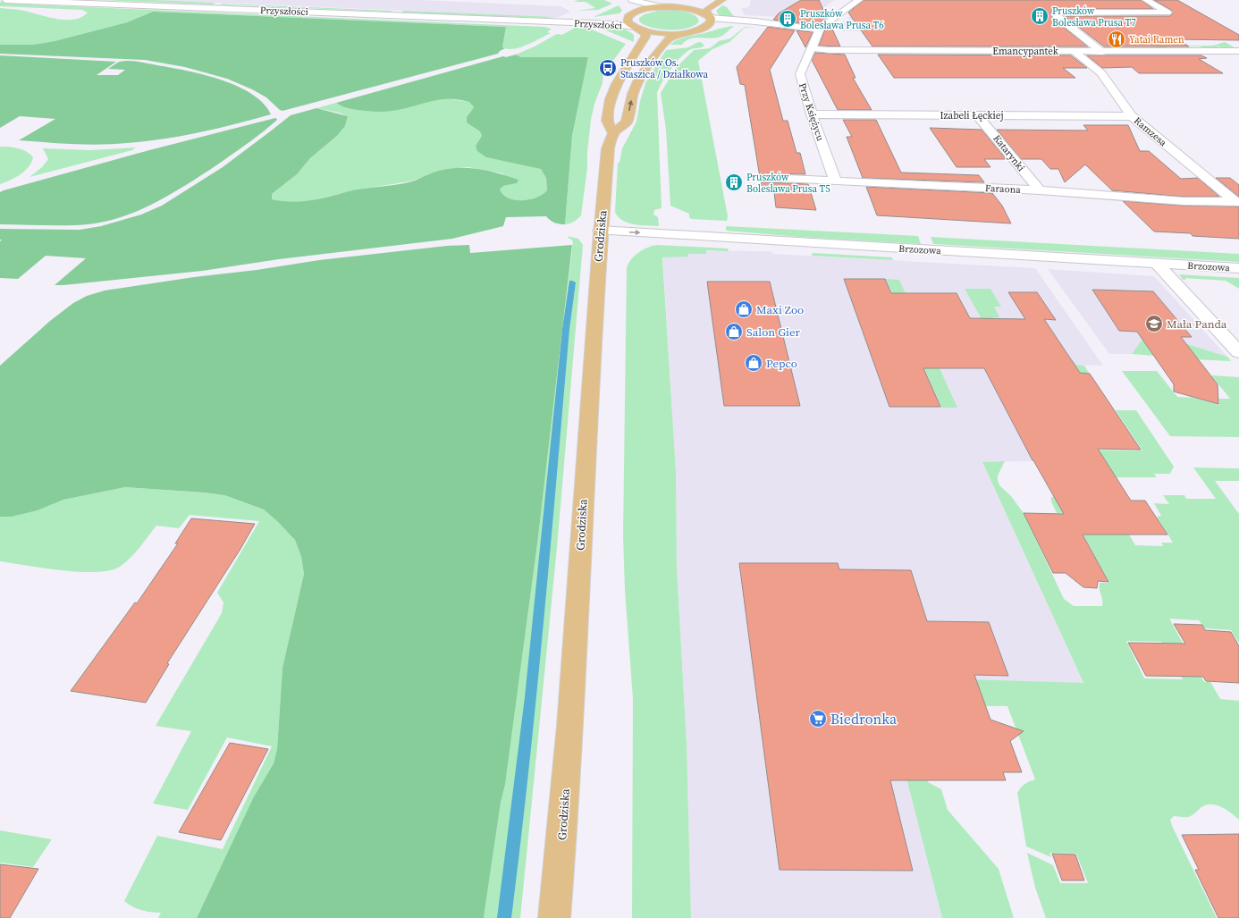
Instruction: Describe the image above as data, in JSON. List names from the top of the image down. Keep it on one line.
{"streets":{"main road":["Grodziska"],"street":["Przyszłości","Emancypantek","Przy Księżycu","Izabeli Łęckiej","Ramzesa","Katarynki","Faraona","Brzozowa"]},"crossings":[["Emancypantek","Przy Księżycu"],["Emancypantek","Ramzesa"],["Przy Księżycu","Izabeli Łęckiej"],["Przy Księżycu","Faraona"],["Izabeli Łęckiej","Ramzesa"],["Izabeli Łęckiej","Katarynki"],["Ramzesa","Faraona"],["Katarynki","Faraona"],["Grodziska","Brzozowa"]],"one_way":["Brzozowa"],"places":{"building":["Pruszków Bolesława Prusa T7","Pruszków Bolesława Prusa T6","Pruszków Bolesława Prusa T5"],"restaurant":["Yatai Ramen"],"bus stop":["Pruszków Os. Staszica / Działkowa"],"shop":["Maxi Zoo","Salon Gier","Pepco"],"school or university":["Mała Panda"],"supermarket":["Biedronka"]}}
